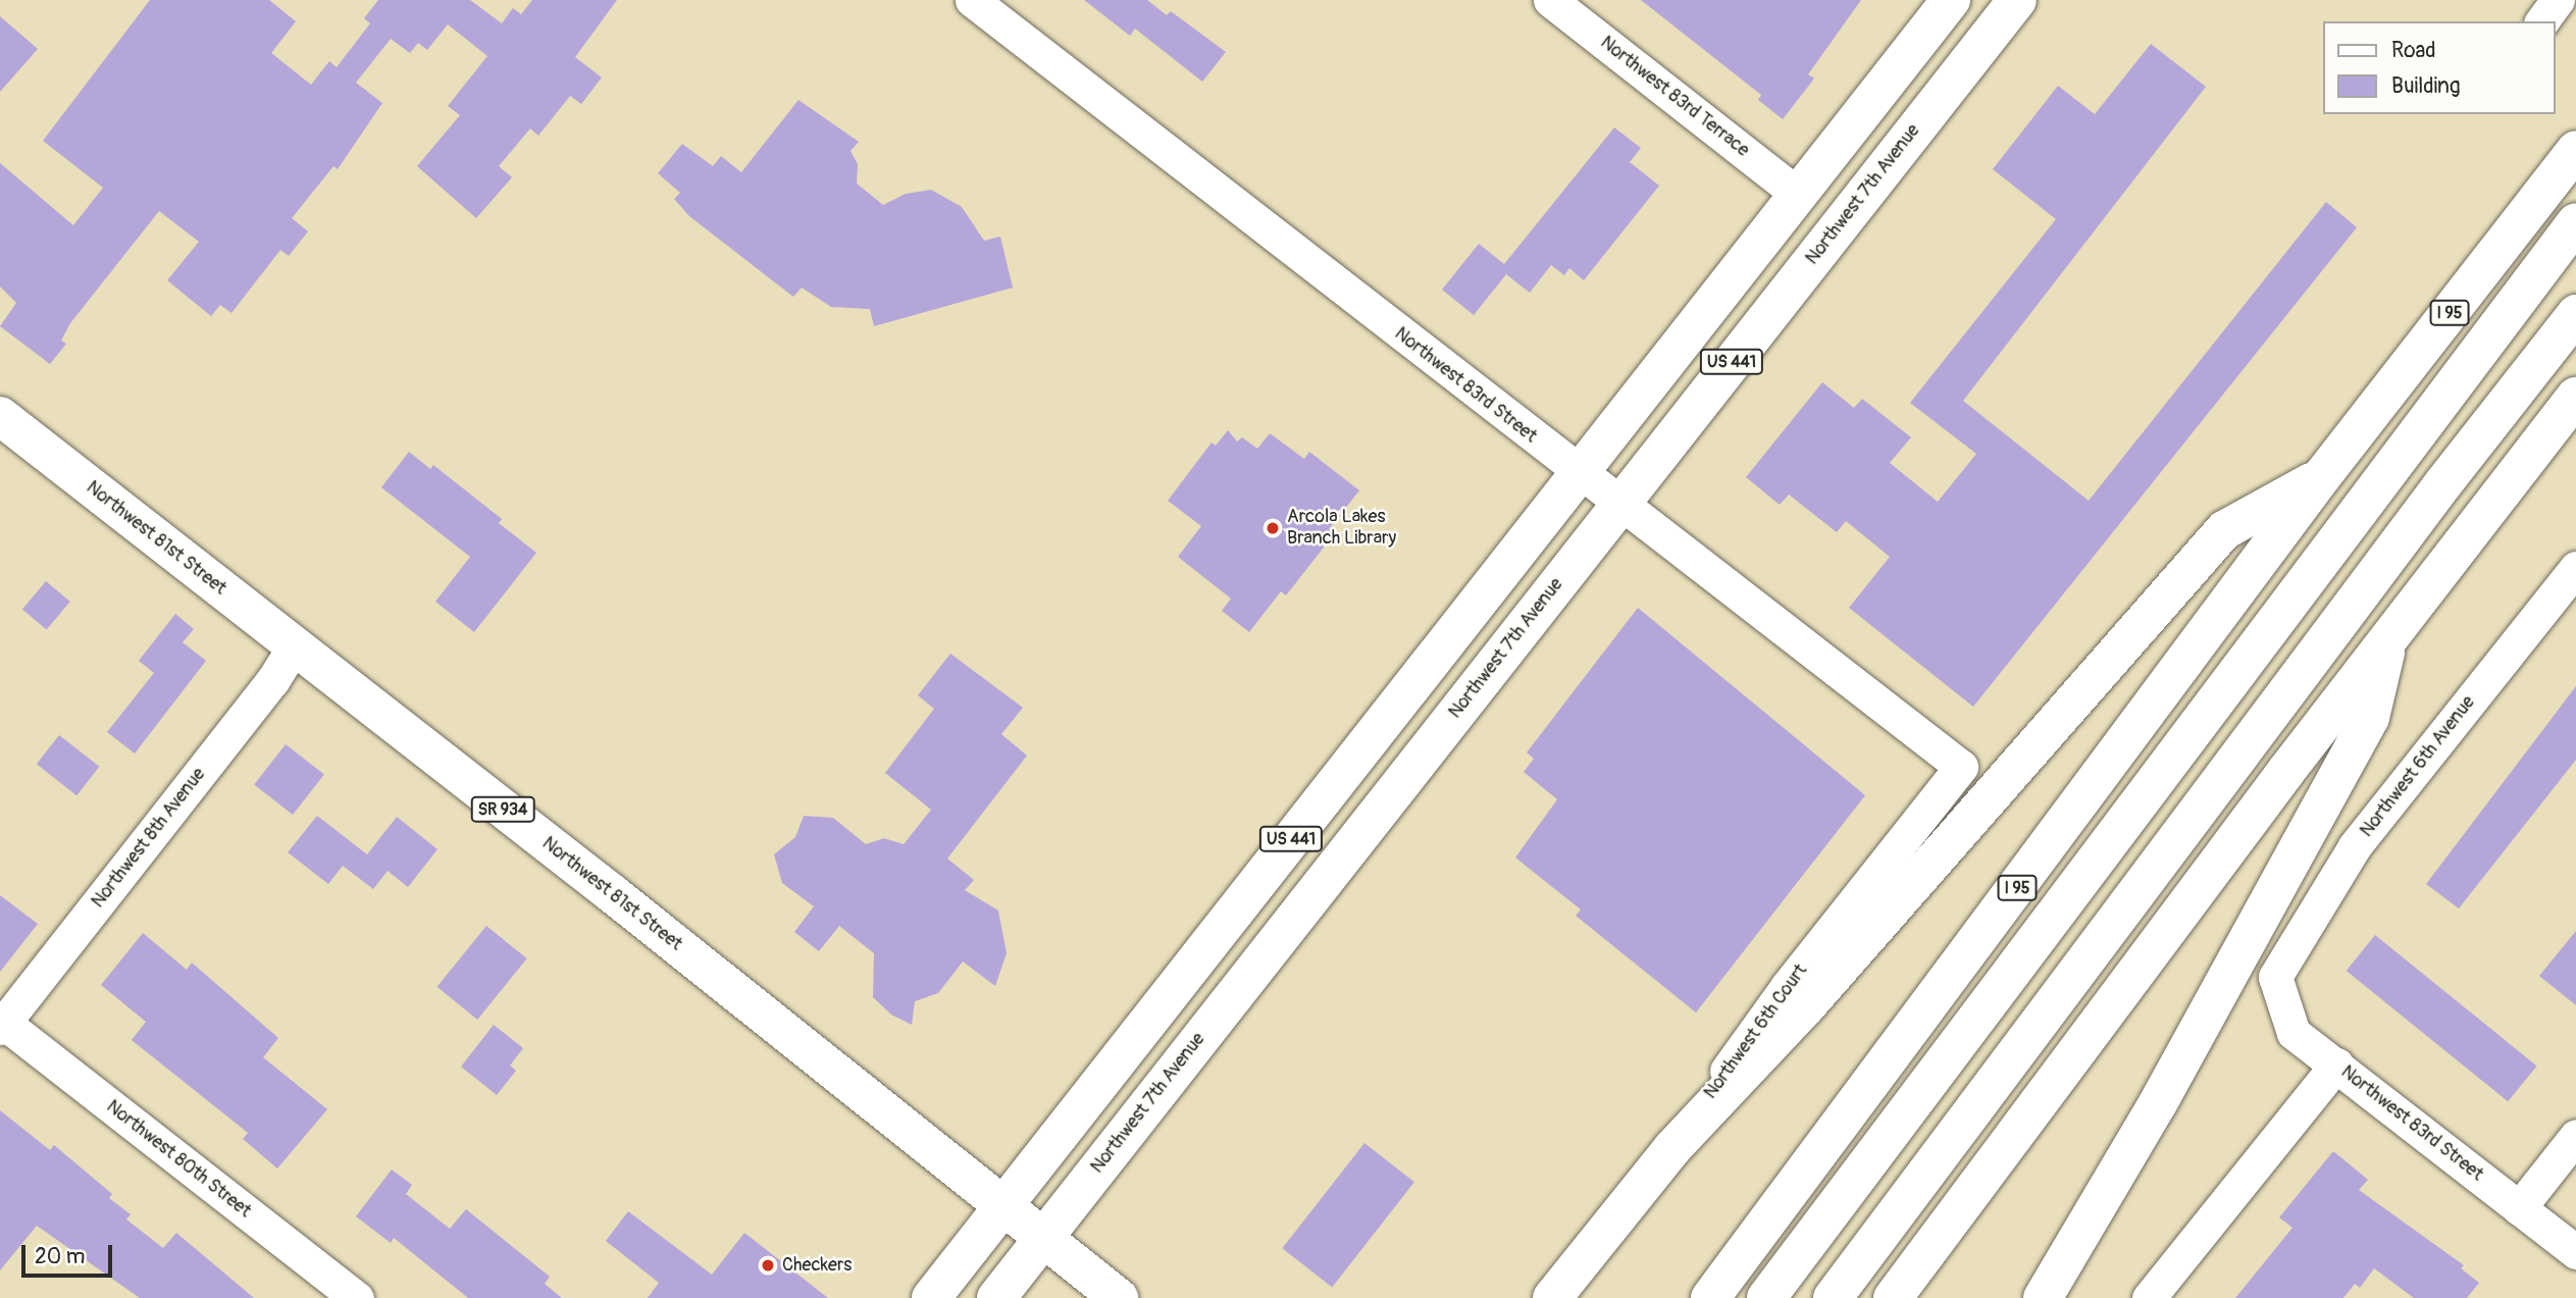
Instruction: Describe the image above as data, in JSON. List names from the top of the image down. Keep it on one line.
{"streets":{"main road":["Northwest 7th Avenue","I 95","US 441","Northwest 81st Street","SR 934","Northwest 6th Court"],"street":["Northwest 83rd Terrace","Northwest 83rd Street","Northwest 6th Avenue","Northwest 8th Avenue","Northwest 80th Street"]},"crossings":[["Northwest 83rd Terrace","US 441"],["Northwest 7th Avenue","Northwest 83rd Street"],["Northwest 7th Avenue","Northwest 81st Street"],["US 441","Northwest 83rd Street"],["US 441","Northwest 81st Street"],["Northwest 83rd Street","Northwest 6th Avenue"],["Northwest 83rd Street","Northwest 6th Court"],["Northwest 81st Street","Northwest 8th Avenue"],["Northwest 8th Avenue","Northwest 80th Street"]],"places":["Arcola Lakes Branch Library","Checkers"],"legend":["Road","Building"],"scale_bar":"20 m"}
